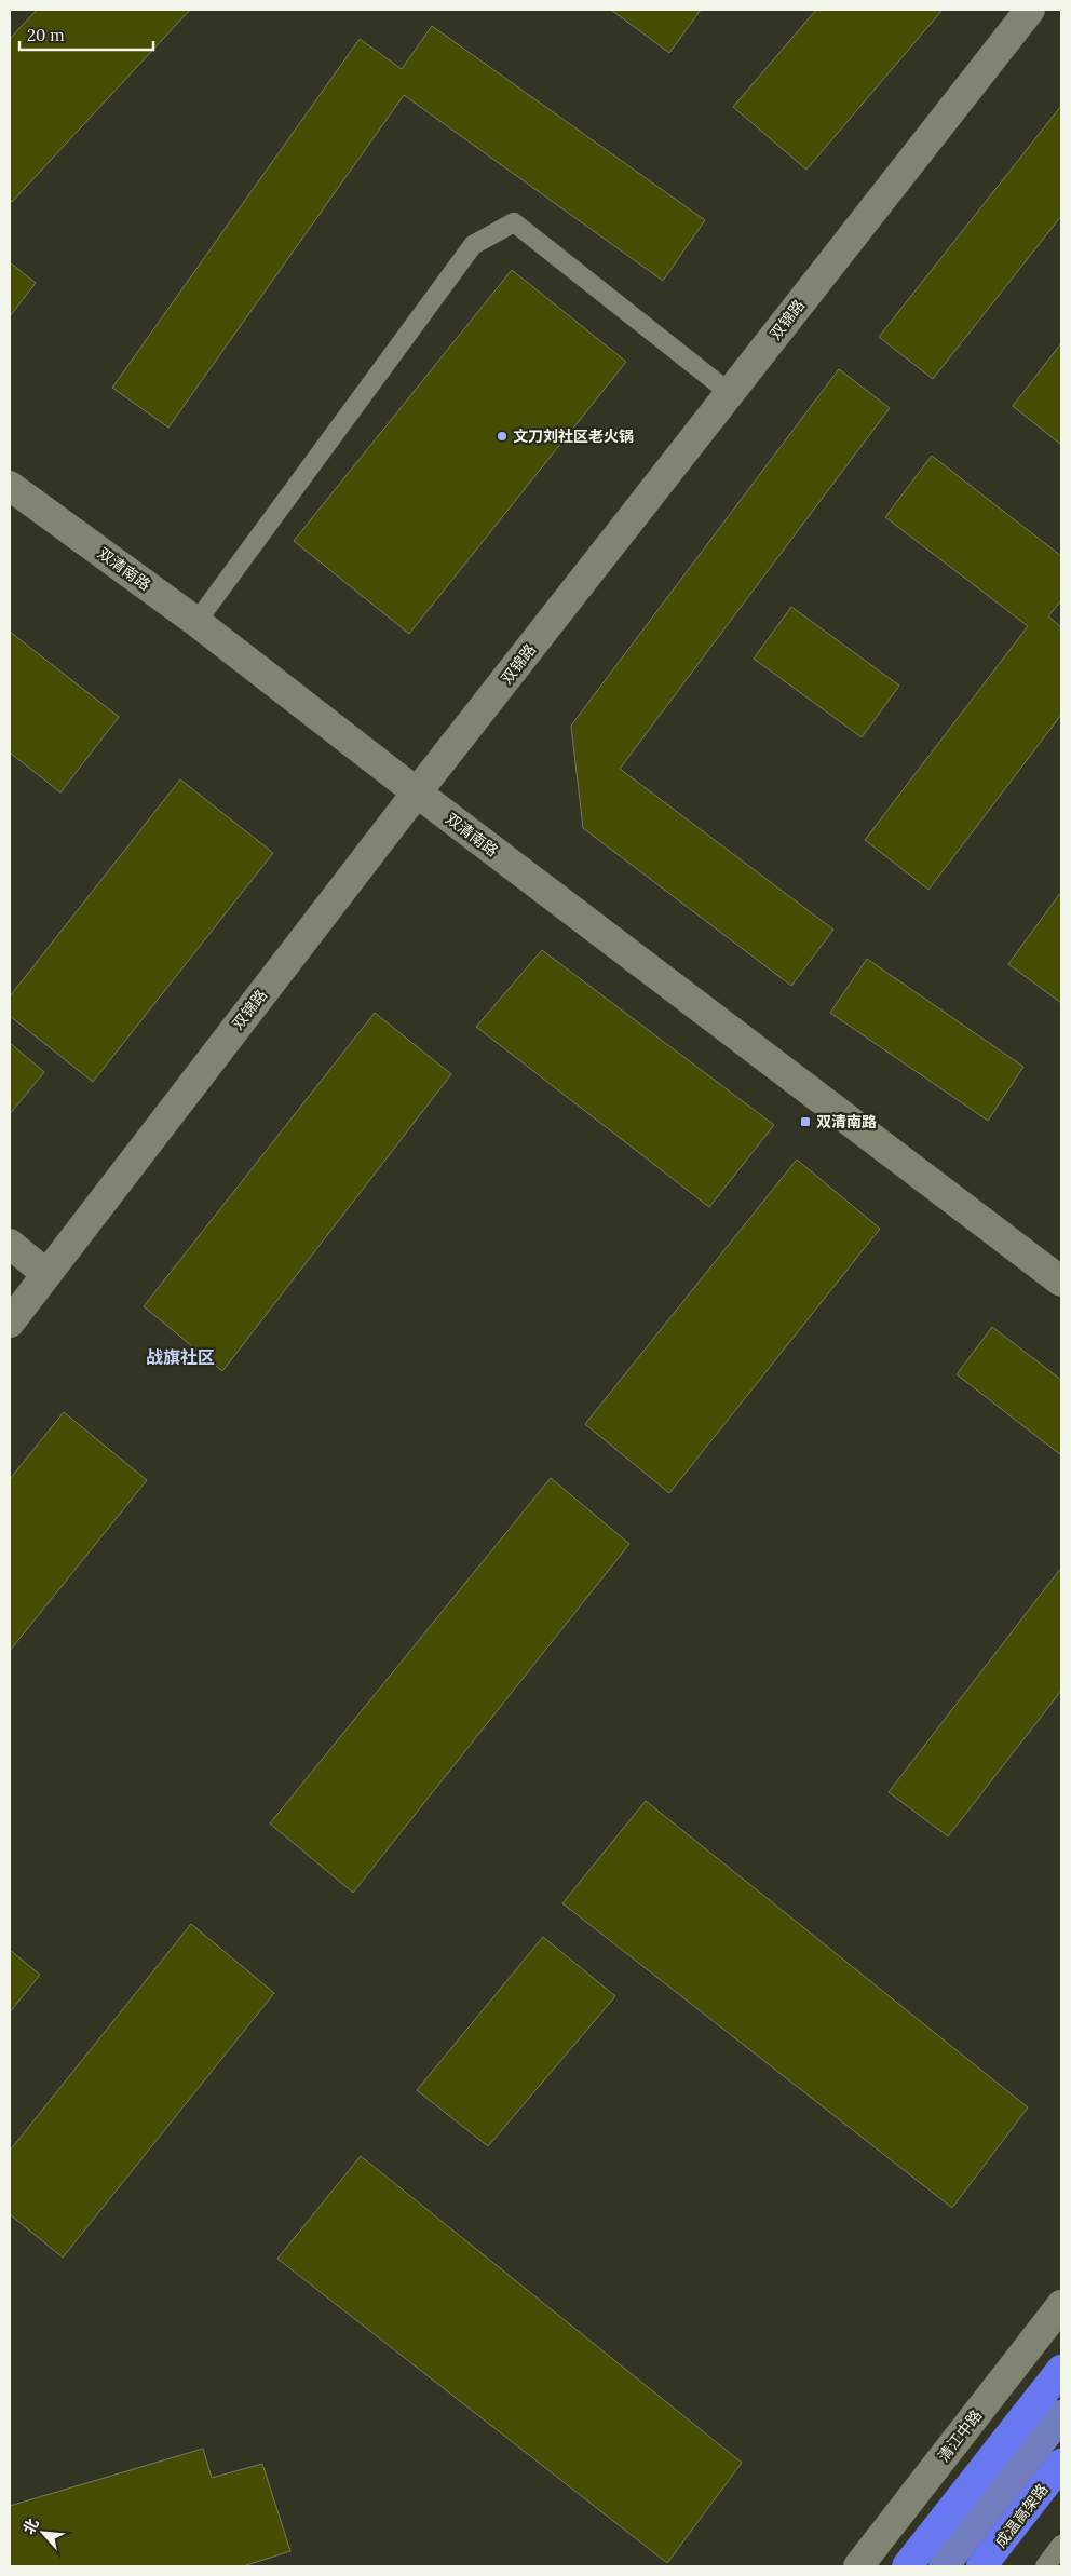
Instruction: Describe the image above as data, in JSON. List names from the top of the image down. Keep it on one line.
{"streets":{"highway":["成温高架路"],"street":["双锦路","双清南路","清江中路"]},"crossings":[["双锦路","双清南路"]],"districts":["战旗社区"],"places":{"other":["文刀刘社区老火锅"],"transit":["双清南路"]},"scale_bar":"20 m","north":"top left"}
